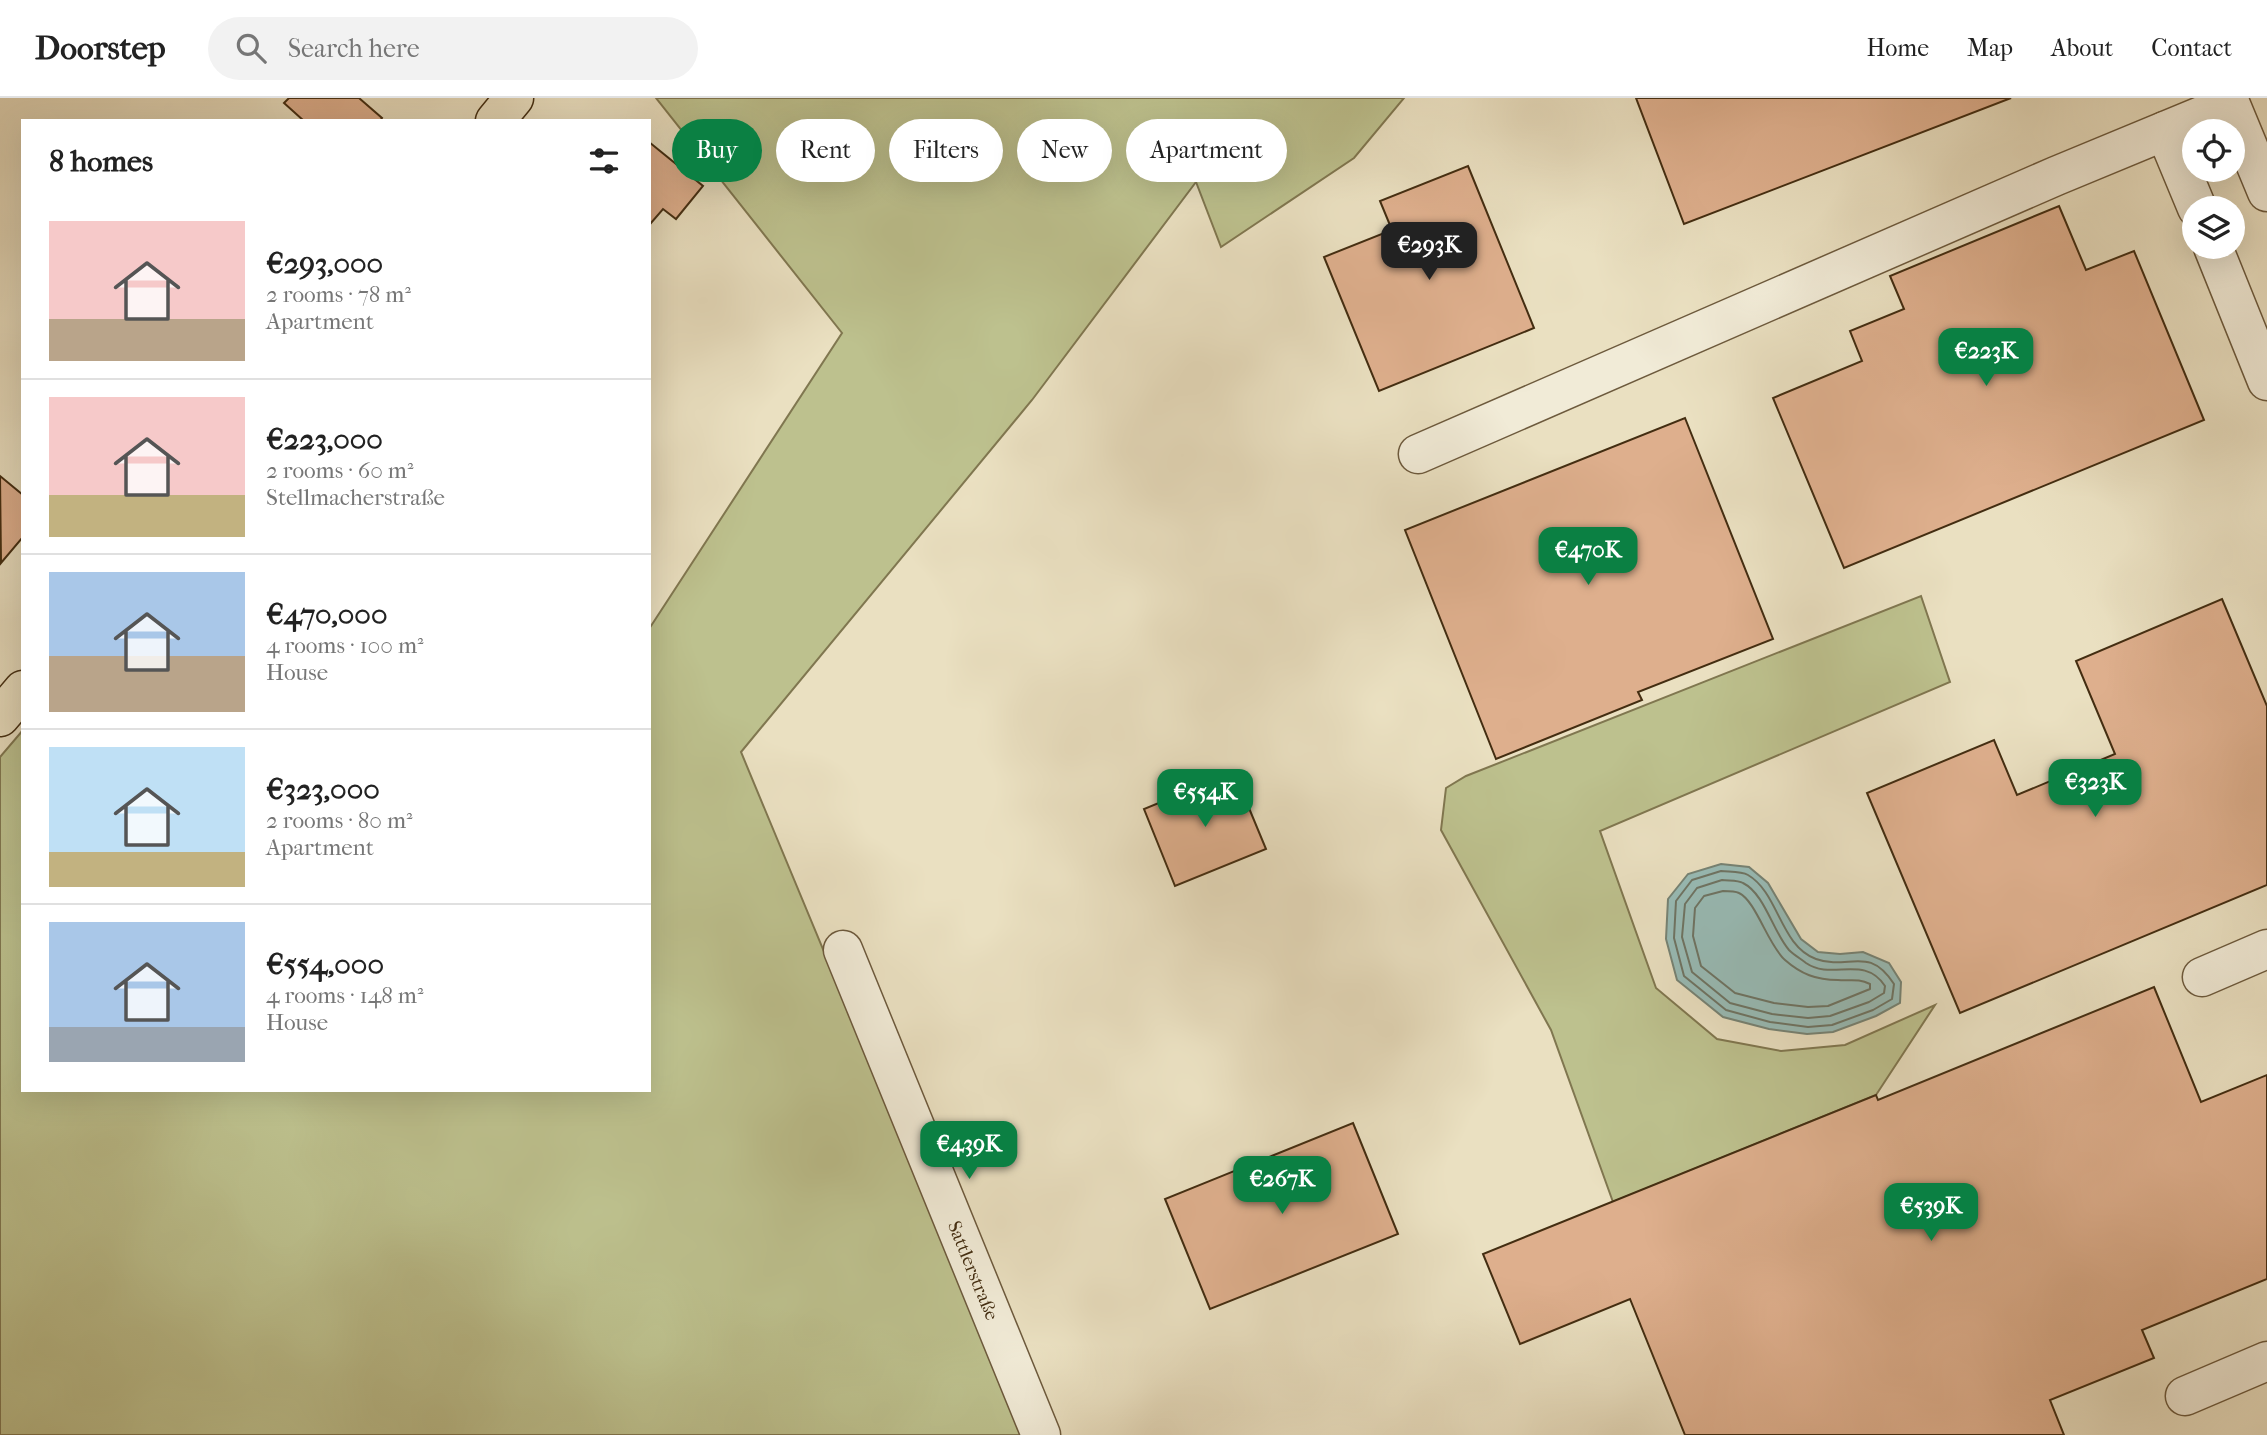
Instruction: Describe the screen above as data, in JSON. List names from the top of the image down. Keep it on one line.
{"streets":{"street":["Sattlerstraße"]},"page":{"header":"Doorstep","search":"Search here","nav":["Home","Map","About","Contact"],"chip":["Buy","Rent","Filters","New","Apartment"],"heading":"8 homes","list":[{"name":"€293,000","note":"2 rooms · 78 m² · Apartment"},{"name":"€223,000","note":"2 rooms · 60 m² · Stellmacherstraße"},{"name":"€470,000","note":"4 rooms · 100 m² · House"},{"name":"€323,000","note":"2 rooms · 80 m² · Apartment"},{"name":"€554,000","note":"4 rooms · 148 m² · House"}],"price":["€293K","€223K","€470K","€323K","€554K","€439K","€267K","€539K"]}}
